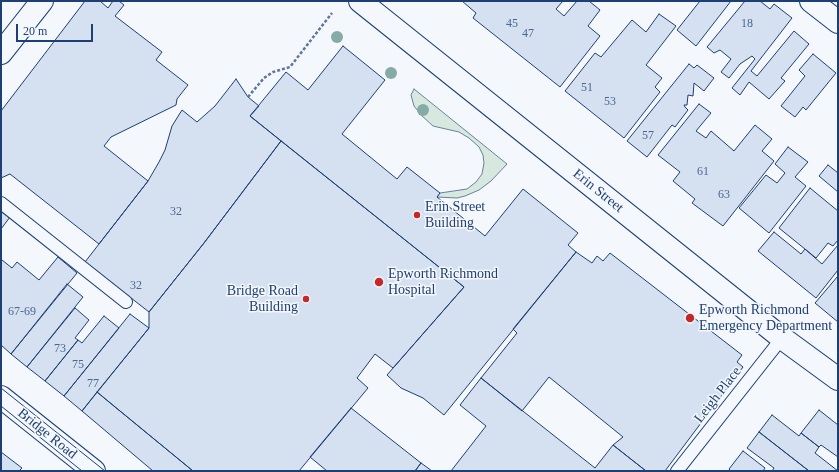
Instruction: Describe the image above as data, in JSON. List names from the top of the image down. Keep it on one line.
{"streets":{"street":["Erin Street","Bridge Road"],"lane":["Leigh Place"]},"crossings":[["Erin Street","Leigh Place"]],"places":["Erin Street Building","Epworth Richmond Hospital","Bridge Road Building","Epworth Richmond Emergency Department"],"house_numbers":["45","18","47","51","53","57","61","63","32","32","67-69","73","75","77"],"scale_bar":"20 m"}
